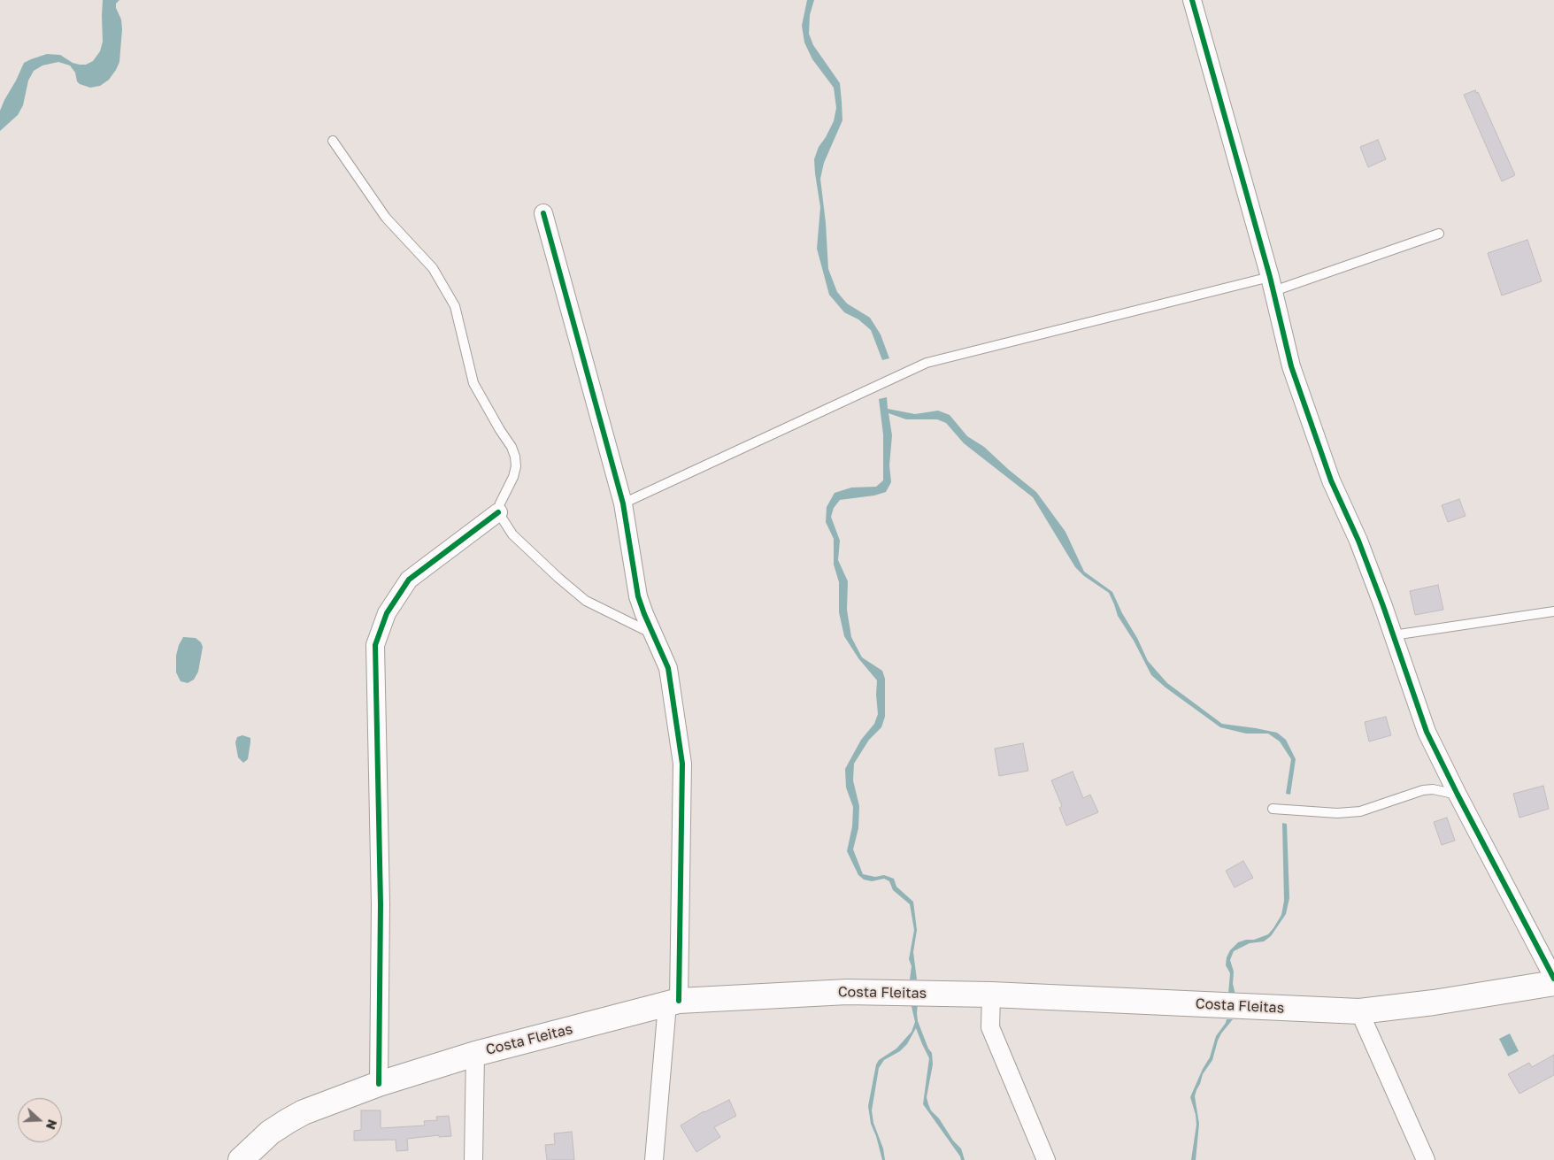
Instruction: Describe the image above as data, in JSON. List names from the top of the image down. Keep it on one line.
{"streets":{"main road":["Costa Fleitas"]},"north":"right"}
